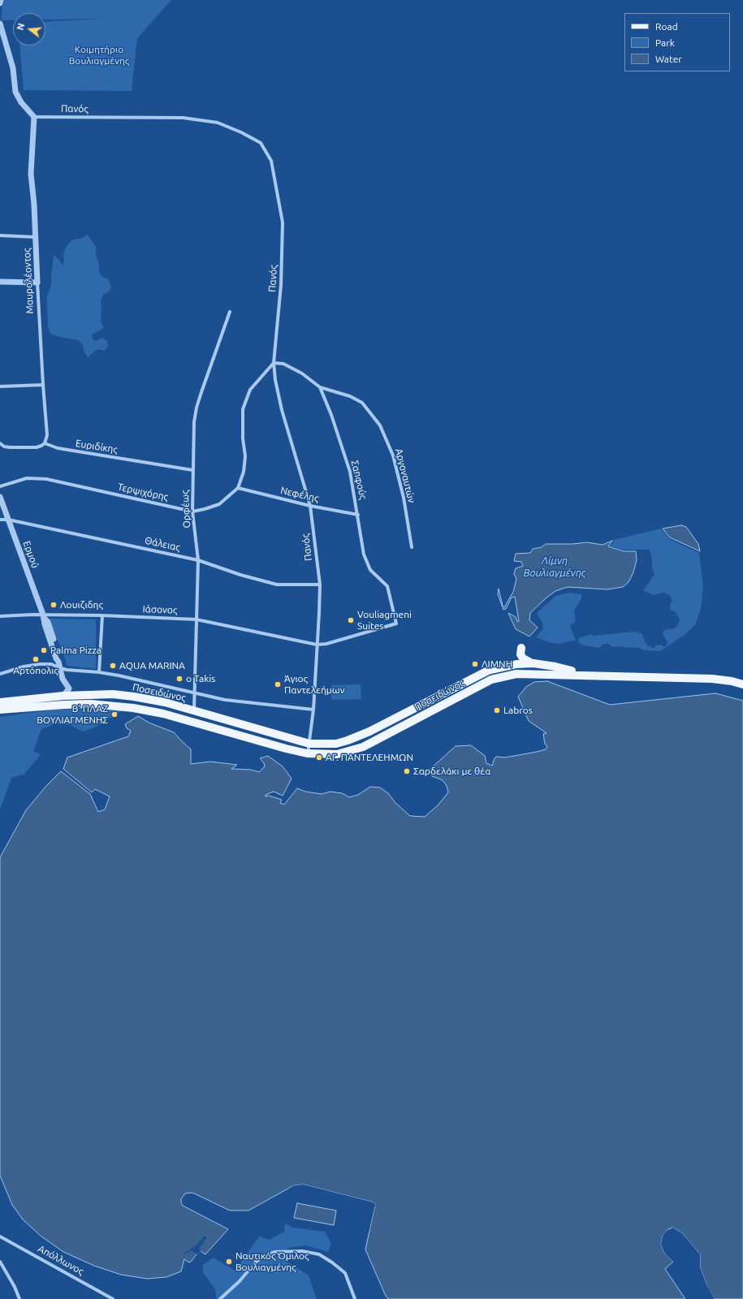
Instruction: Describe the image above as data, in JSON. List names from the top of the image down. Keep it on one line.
{"streets":{"main road":["Ποσειδώνος"],"street":["Πανός","Μαυρολέοντος","Ευριδίκης","Αργοναυτών","Σαπφούς","Τερψιχόρης","Νεφέλης","Ορφέως","Θάλειας","Ερμού","Ιάσονος","Απόλλωνος"]},"crossings":[["Πανός","Μαυρολέοντος"],["Πανός","Σαπφούς"],["Πανός","Τερψιχόρης"],["Πανός","Νεφέλης"],["Πανός","Θάλειας"],["Πανός","Ιάσονος"],["Μαυρολέοντος","Ευριδίκης"],["Ευριδίκης","Ορφέως"],["Αργοναυτών","Σαπφούς"],["Σαπφούς","Τερψιχόρης"],["Σαπφούς","Νεφέλης"],["Σαπφούς","Ιάσονος"],["Τερψιχόρης","Νεφέλης"],["Τερψιχόρης","Ορφέως"],["Ορφέως","Θάλειας"],["Ορφέως","Ιάσονος"],["Ορφέως","Ποσειδώνος"],["Θάλειας","Ερμού"],["Ερμού","Ιάσονος"],["Ερμού","Ποσειδώνος"]],"water":["Λίμνη Βουλιαγμένης"],"parks":["Κοιμητήριο Βουλιαγμένης"],"places":["Λουιζιδης","Vouliagmeni Suites","Palma Pizza","Αρτόπολις","ΛΙΜΝΗ","AQUA MARINA","o Takis","Άγιος Παντελεήμων","Labros","Β' ΠΛΑΖ ΒΟΥΛΙΑΓΜΕΝΗΣ","ΑΓ. ΠΑΝΤΕΛΕΗΜΩΝ","Σαρδελάκι με θέα","Ναυτικός Όμιλος Βουλιαγμένης"],"legend":["Road","Park","Water"],"north":"left"}
